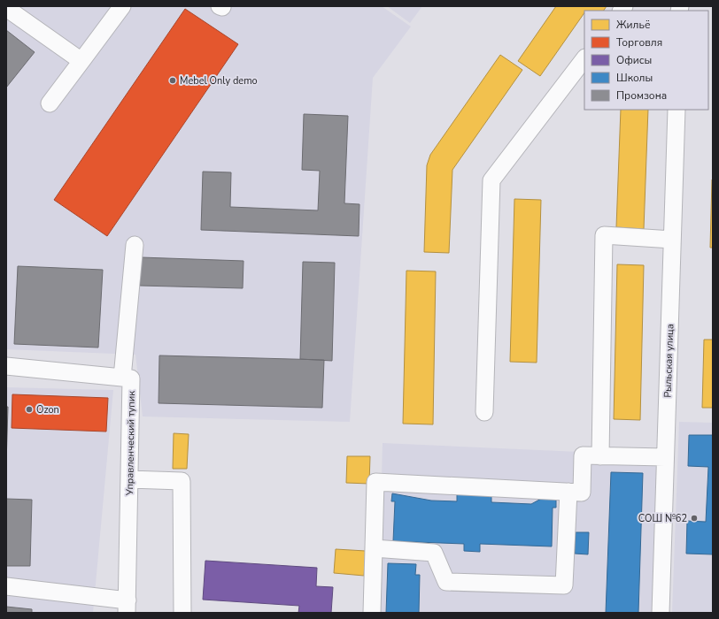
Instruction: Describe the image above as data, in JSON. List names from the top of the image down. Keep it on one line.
{"streets":{"street":["Рыльская улица","Управленческий тупик"]},"places":["Mebel Only demo","Ozon","СОШ №62"],"legend":["Жильё","Торговля","Офисы","Школы","Промзона"]}
